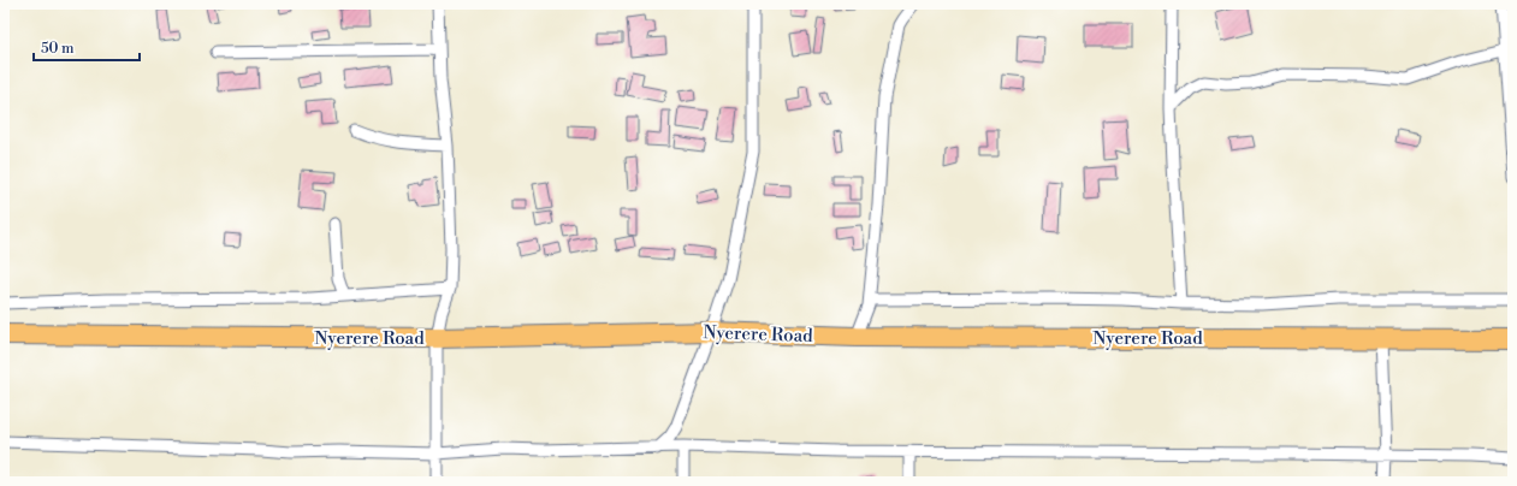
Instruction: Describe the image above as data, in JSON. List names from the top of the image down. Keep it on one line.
{"streets":{"highway":["Nyerere Road"]},"scale_bar":"50 m"}
